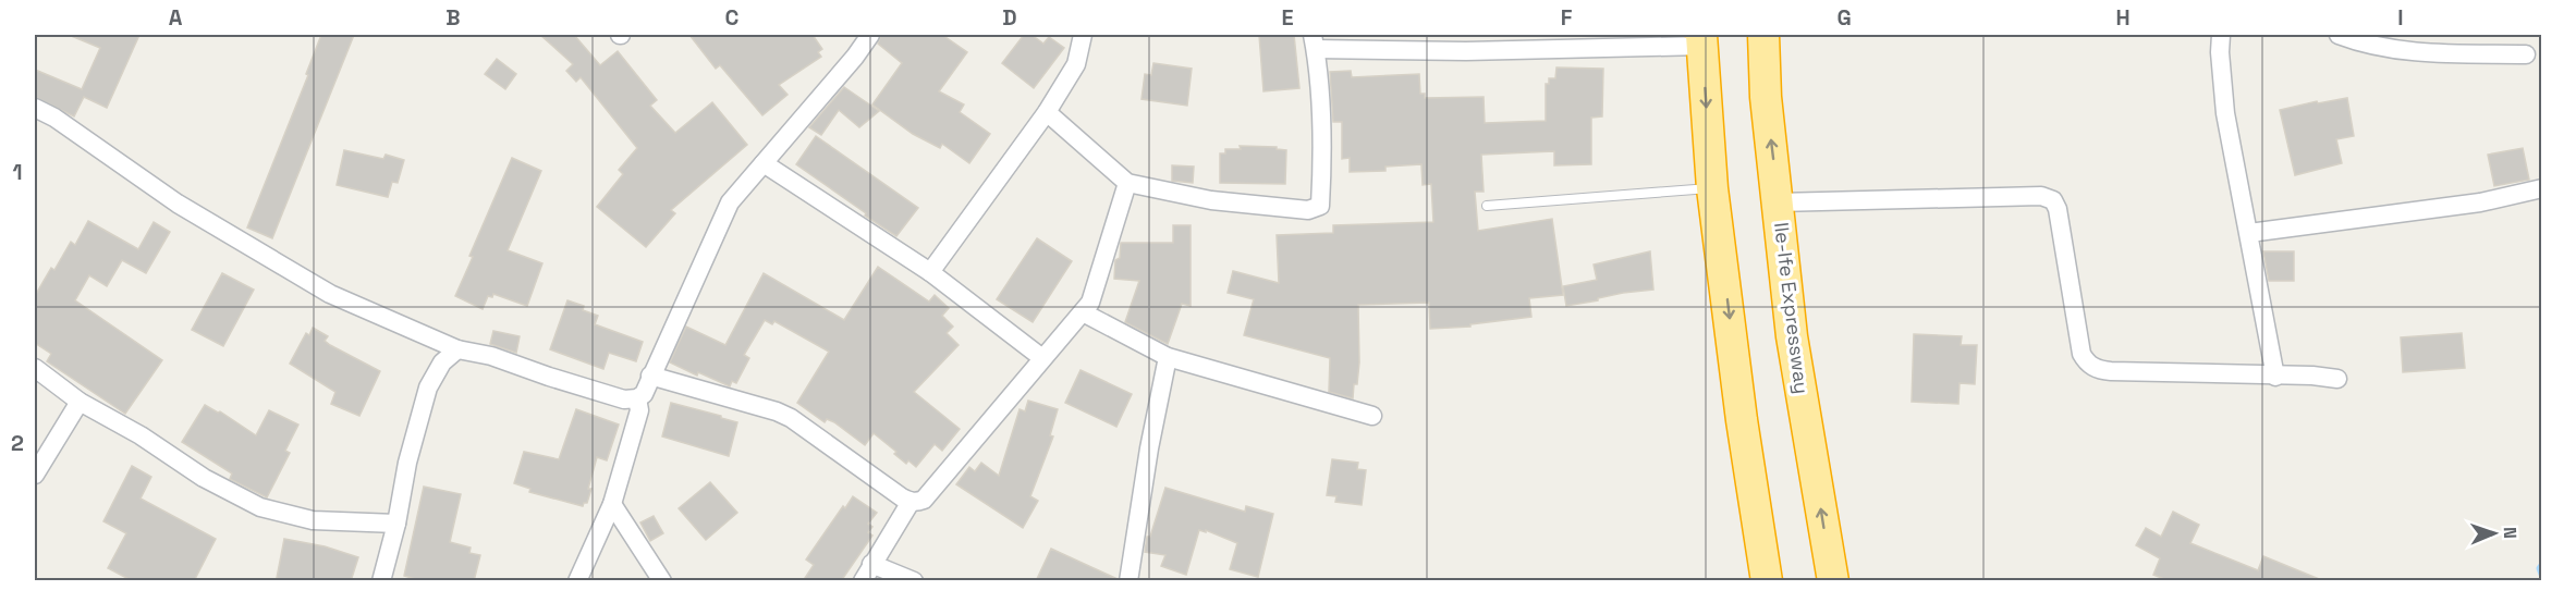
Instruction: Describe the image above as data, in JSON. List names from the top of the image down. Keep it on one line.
{"streets":{"highway":["Ile-Ife Expressway"]},"north":"right","grid":{"columns":["A","B","C","D","E","F","G","H","I"],"rows":["1","2"]}}
